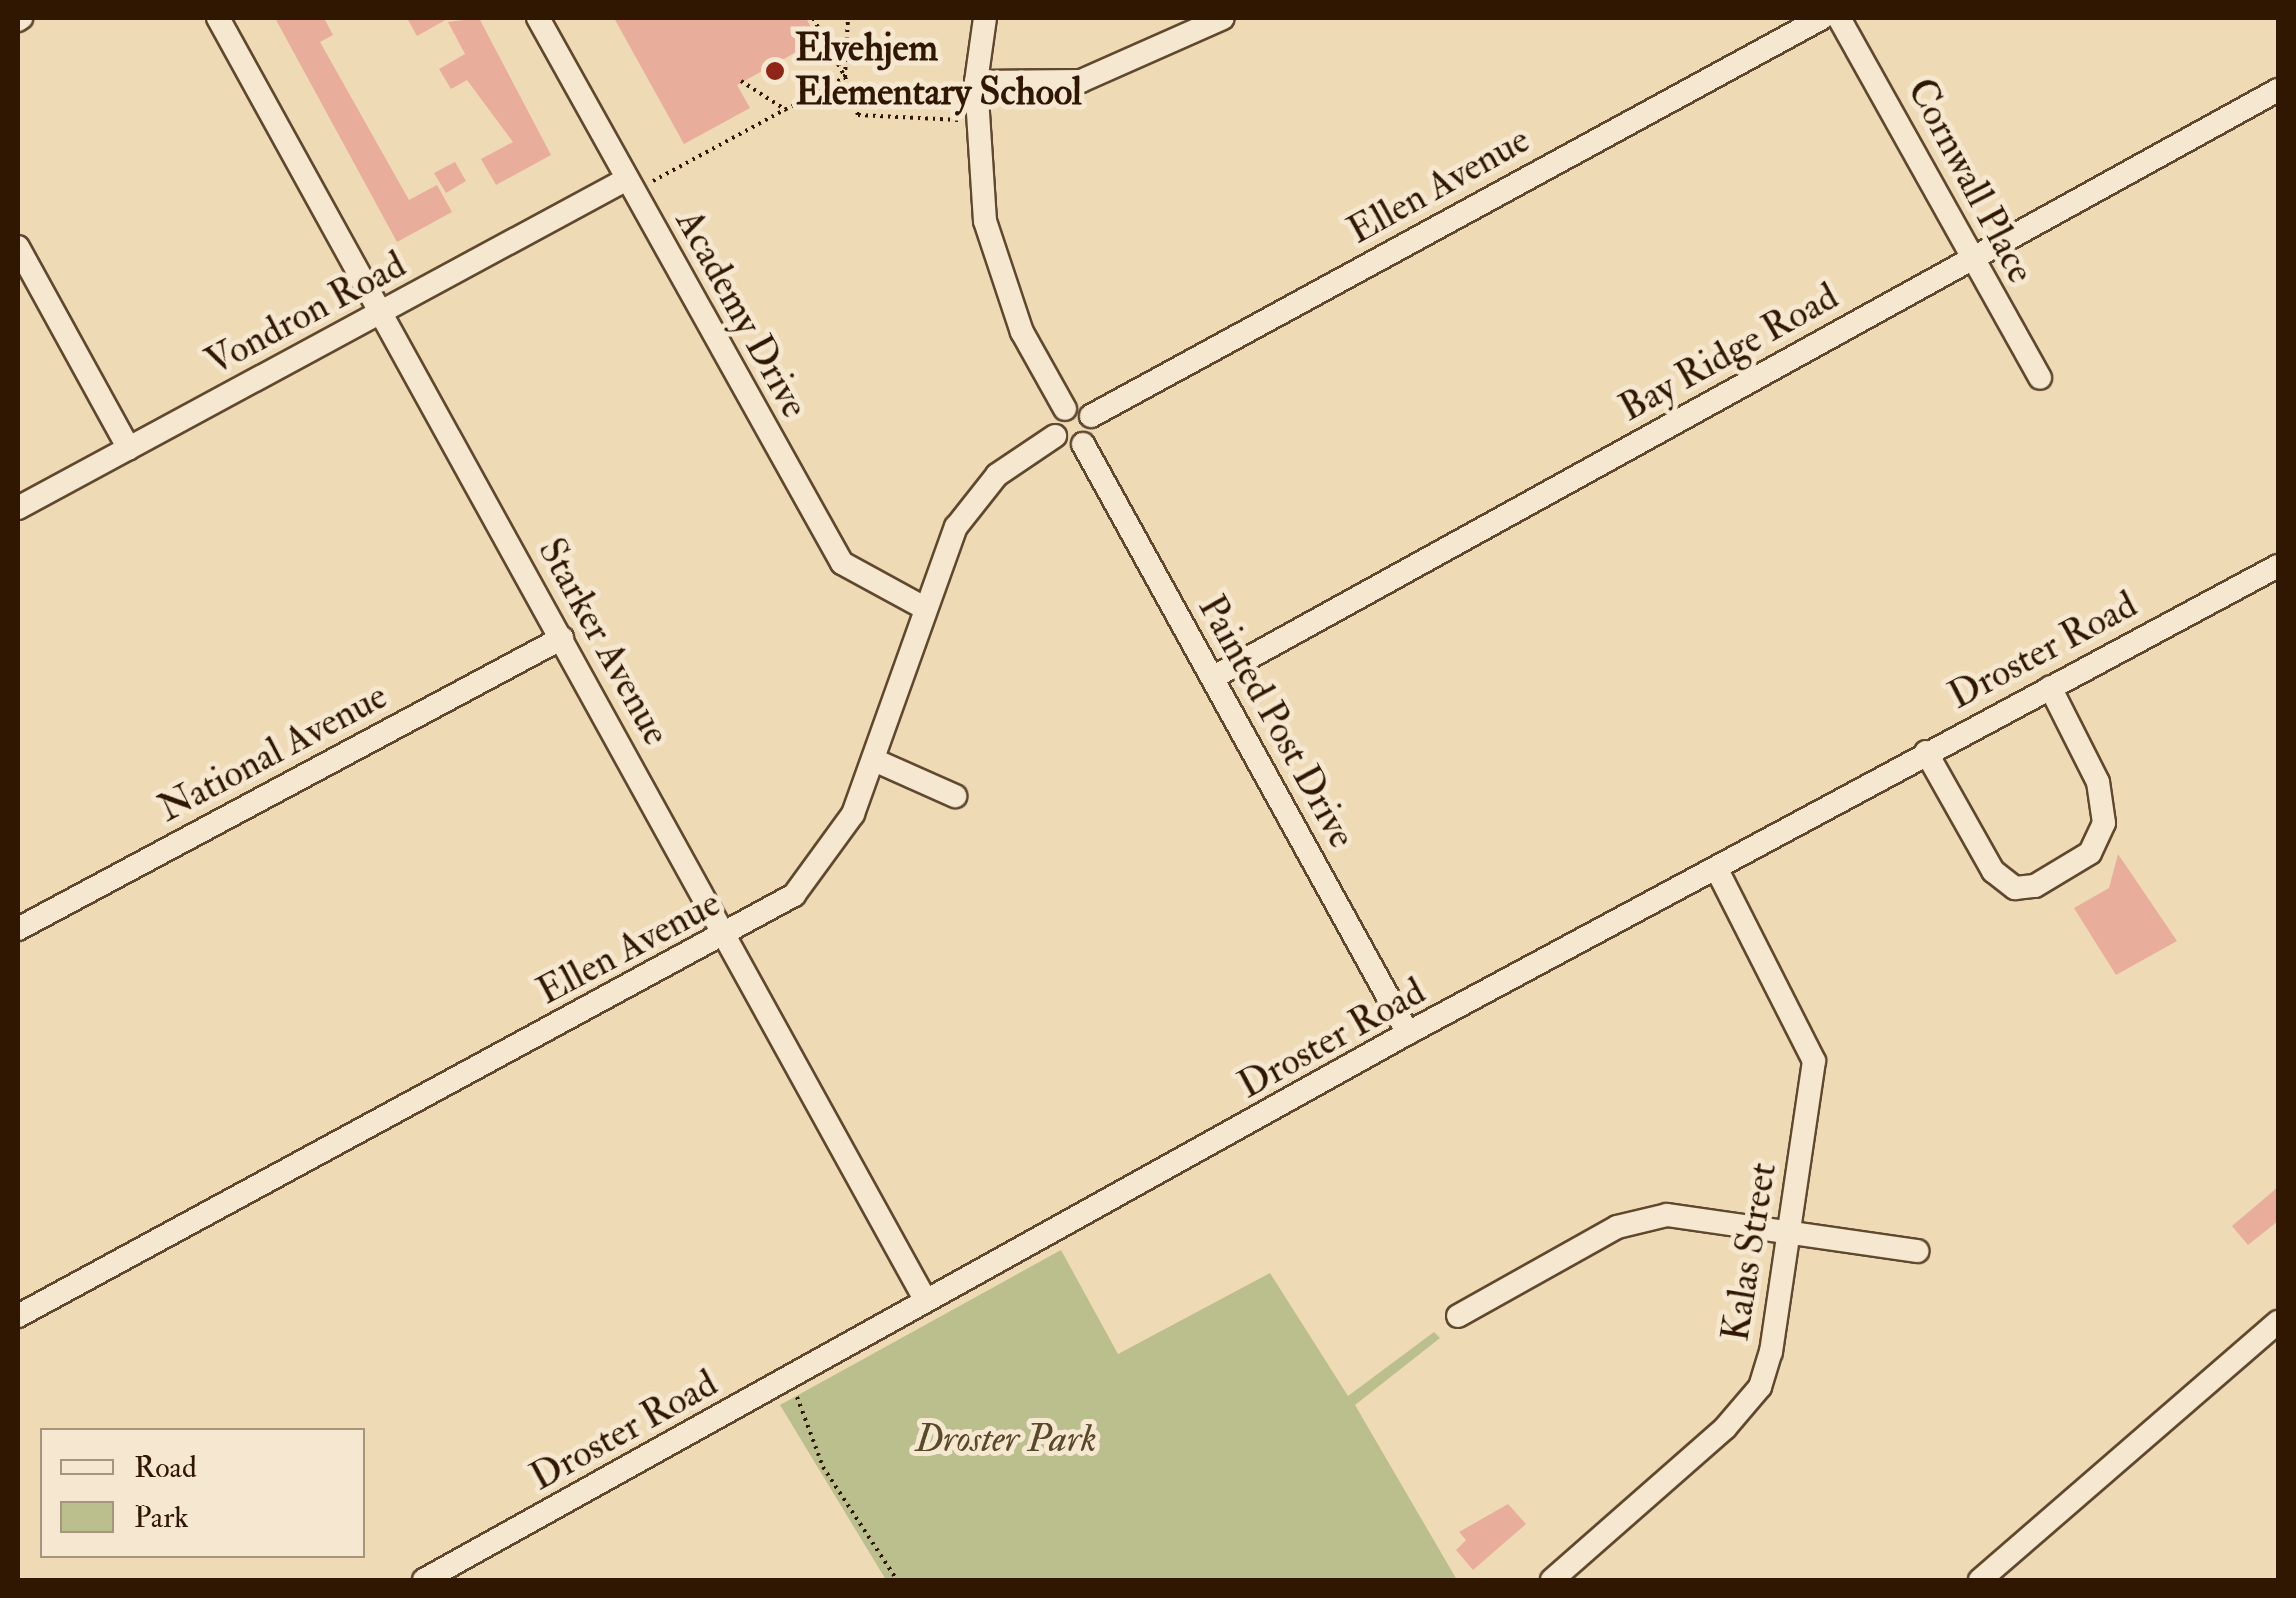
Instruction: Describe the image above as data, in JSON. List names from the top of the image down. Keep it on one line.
{"streets":{"street":["Cornwall Place","Ellen Avenue","Vondron Road","Academy Drive","Bay Ridge Road","Starker Avenue","Droster Road","Painted Post Drive","National Avenue","Kalas Street"]},"crossings":[["Cornwall Place","Bay Ridge Road"],["Ellen Avenue","Academy Drive"],["Ellen Avenue","Starker Avenue"],["Vondron Road","Academy Drive"],["Vondron Road","Starker Avenue"],["Bay Ridge Road","Painted Post Drive"],["Starker Avenue","Droster Road"],["Starker Avenue","National Avenue"],["Droster Road","Painted Post Drive"],["Droster Road","Kalas Street"]],"parks":["Droster Park"],"places":["Elvehjem Elementary School"],"legend":["Road","Park"]}
